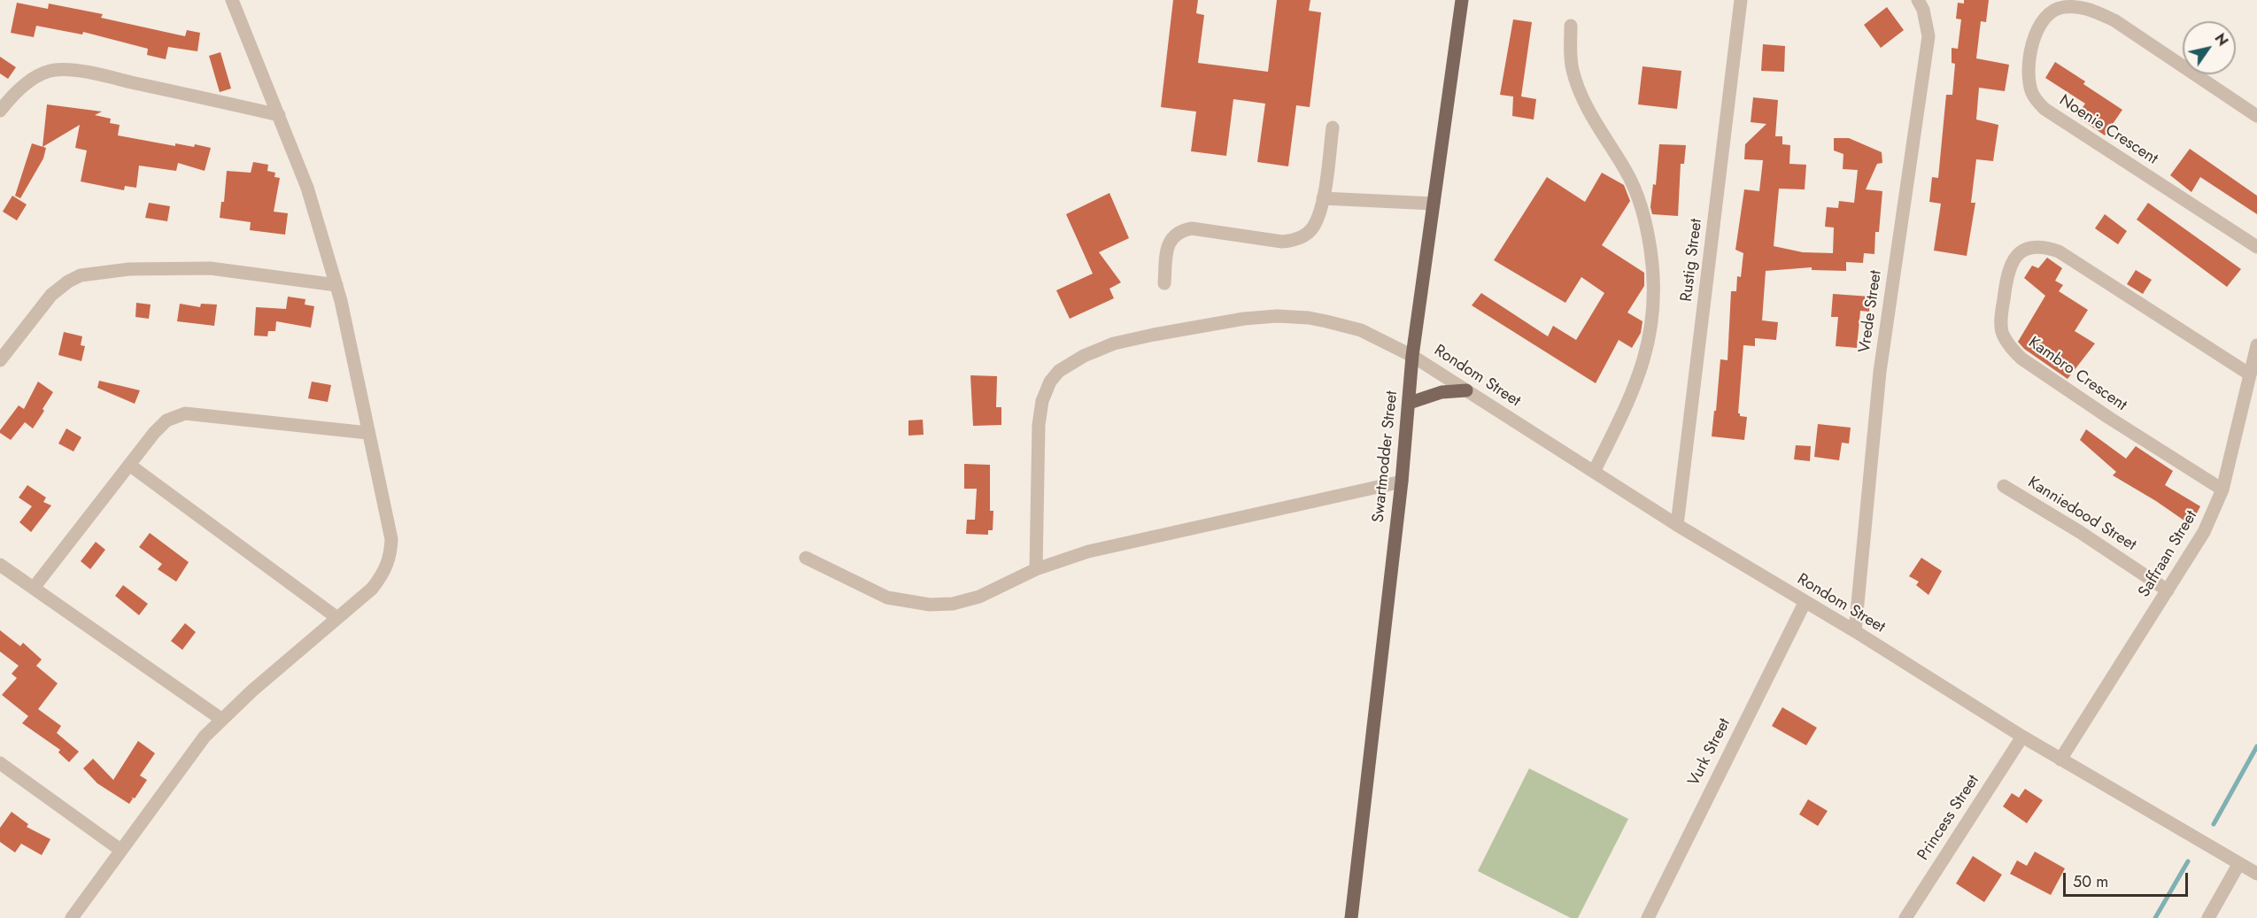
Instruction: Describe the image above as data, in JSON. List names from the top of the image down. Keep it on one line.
{"streets":{"main road":["Swartmodder Street"],"street":["Noenie Crescent","Rustig Street","Vrede Street","Kambro Crescent","Rondom Street","Kanniedood Street","Saffraan Street","Vurk Street","Princess Street"]},"crossings":[["Rustig Street","Rondom Street"],["Vrede Street","Rondom Street"],["Kambro Crescent","Saffraan Street"],["Rondom Street","Swartmodder Street"],["Rondom Street","Saffraan Street"],["Rondom Street","Vurk Street"],["Rondom Street","Princess Street"],["Kanniedood Street","Saffraan Street"]],"scale_bar":"50 m","north":"top right"}
